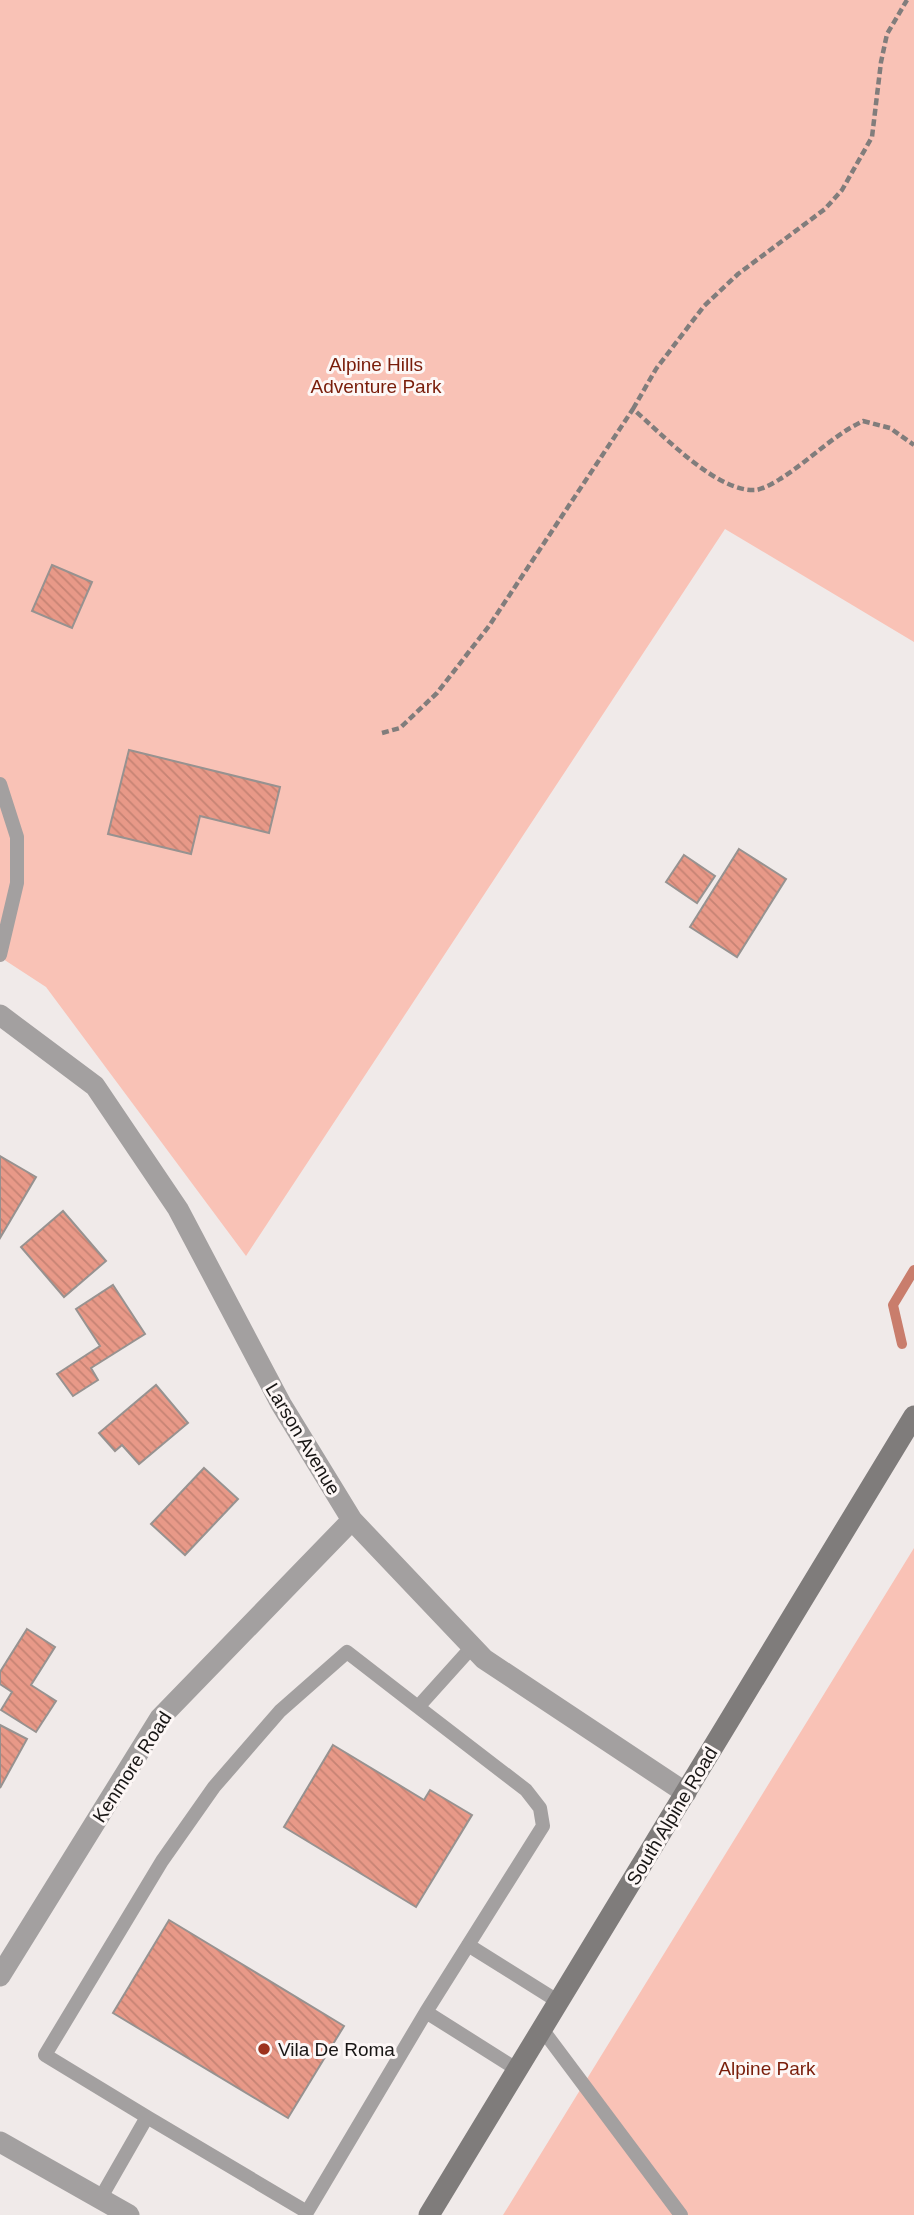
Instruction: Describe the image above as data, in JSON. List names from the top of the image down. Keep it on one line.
{"streets":{"main road":["South Alpine Road"],"street":["Larson Avenue","Kenmore Road"]},"crossings":[["Larson Avenue","Kenmore Road"],["Larson Avenue","South Alpine Road"]],"parks":["Alpine Hills Adventure Park","Alpine Park"],"places":["Vila De Roma"]}
